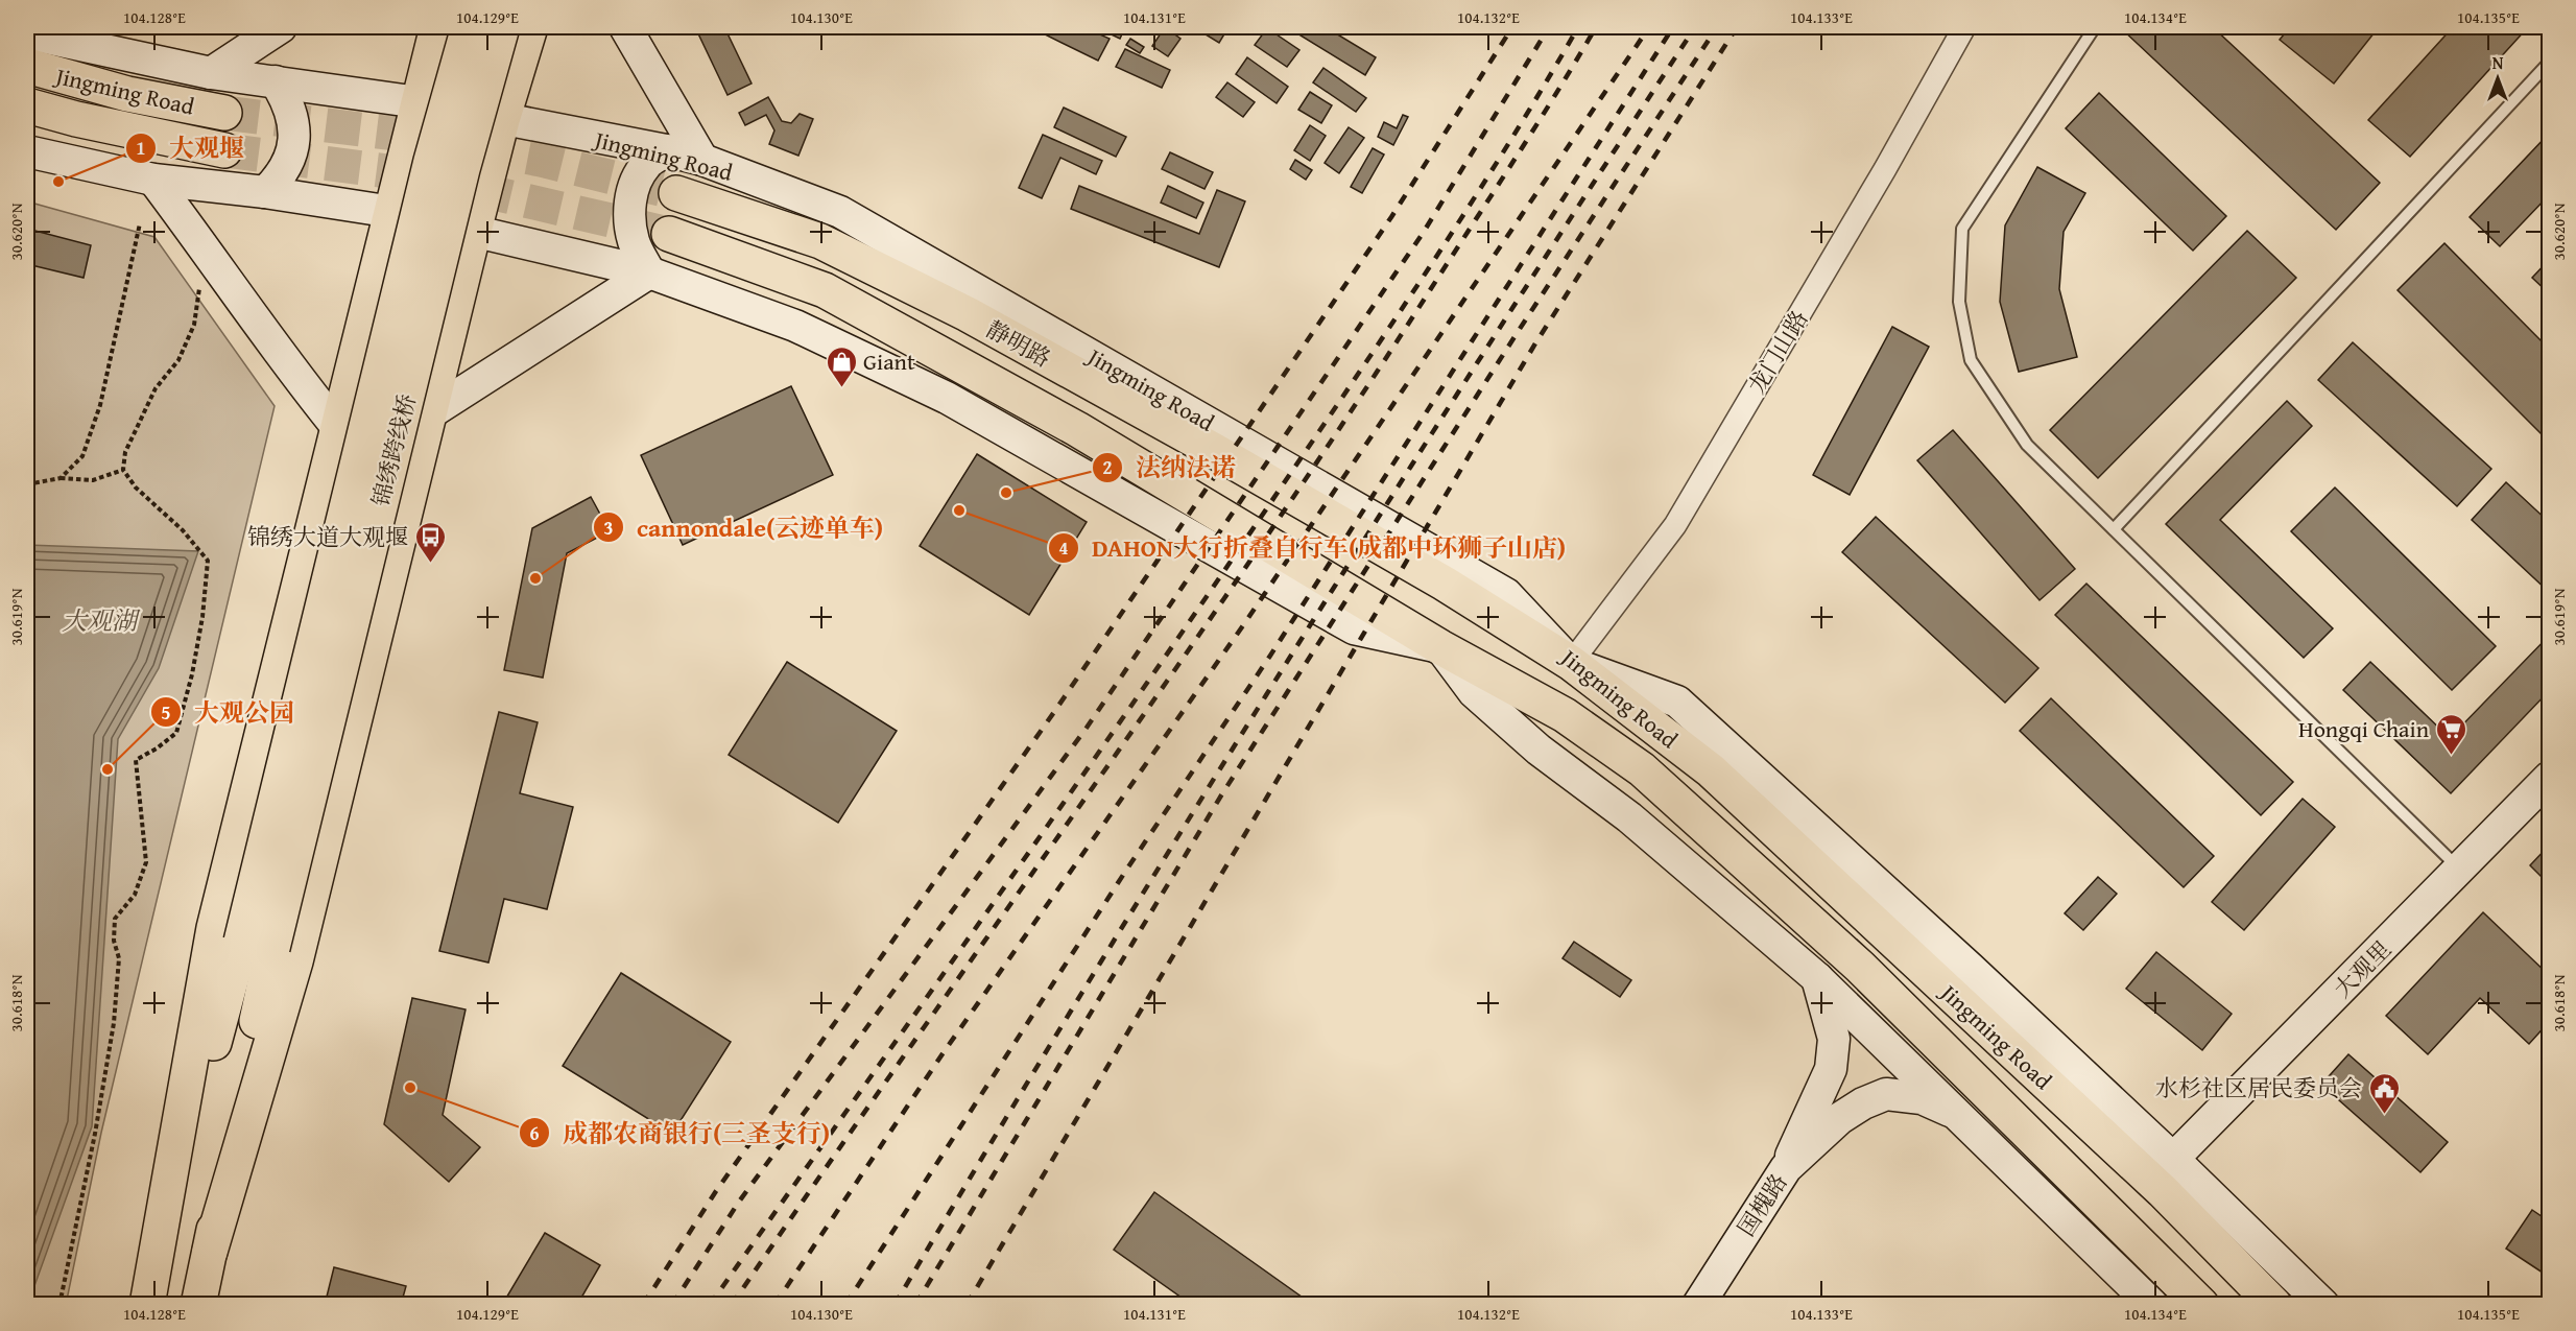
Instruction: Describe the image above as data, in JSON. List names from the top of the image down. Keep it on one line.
{"streets":{"main road":["Jingming Road","静明路","锦绣跨线桥"],"street":["龙门山路","大观里","国槐路"]},"crossings":[["Jingming Road","静明路"],["Jingming Road","龙门山路"],["静明路","龙门山路"]],"water":["大观湖"],"places":{"other":["大观堰","法纳法诺","DAHON大行折叠自行车(成都中环狮子山店)","cannondale(云迹单车)","大观公园","成都农商银行(三圣支行)"],"shop":["Giant"],"bus stop":["锦绣大道大观堰"],"supermarket":["Hongqi Chain"],"public building":["水杉社区居民委员会"]},"north":"top","coordinates":["104.128°E","104.129°E","104.130°E","104.131°E","104.132°E","104.133°E","104.134°E","104.135°E","30.620°N","30.619°N","30.618°N"]}
